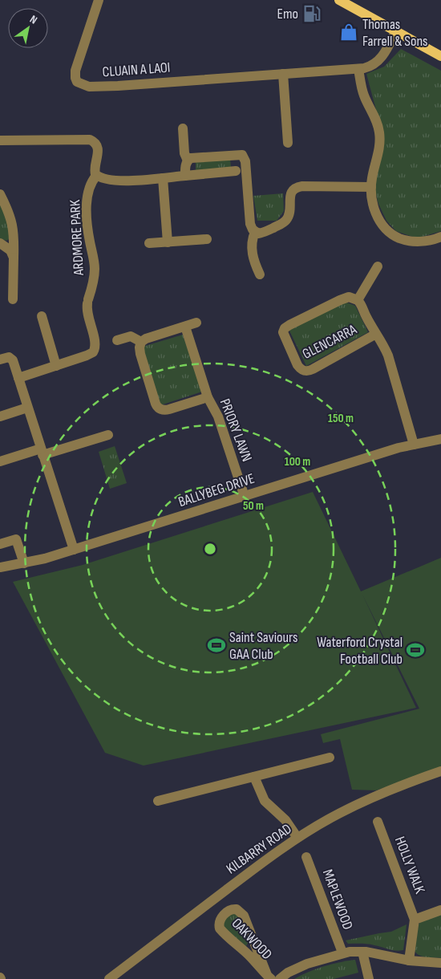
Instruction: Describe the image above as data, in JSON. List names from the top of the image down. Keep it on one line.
{"streets":{"street":["CLUAIN A LAOI","ARDMORE PARK","GLENCARRA","PRIORY LAWN","BALLYBEG DRIVE","KILBARRY ROAD","HOLLY WALK","MAPLEWOOD","OAKWOOD"]},"crossings":[["GLENCARRA","BALLYBEG DRIVE"],["PRIORY LAWN","BALLYBEG DRIVE"]],"places":{"fuel station":["Emo"],"shop":["Thomas Farrell & Sons"],"sports":["Saint Saviours GAA Club","Waterford Crystal Football Club"]},"north":"top right","rings":["150 m","100 m","50 m"]}
